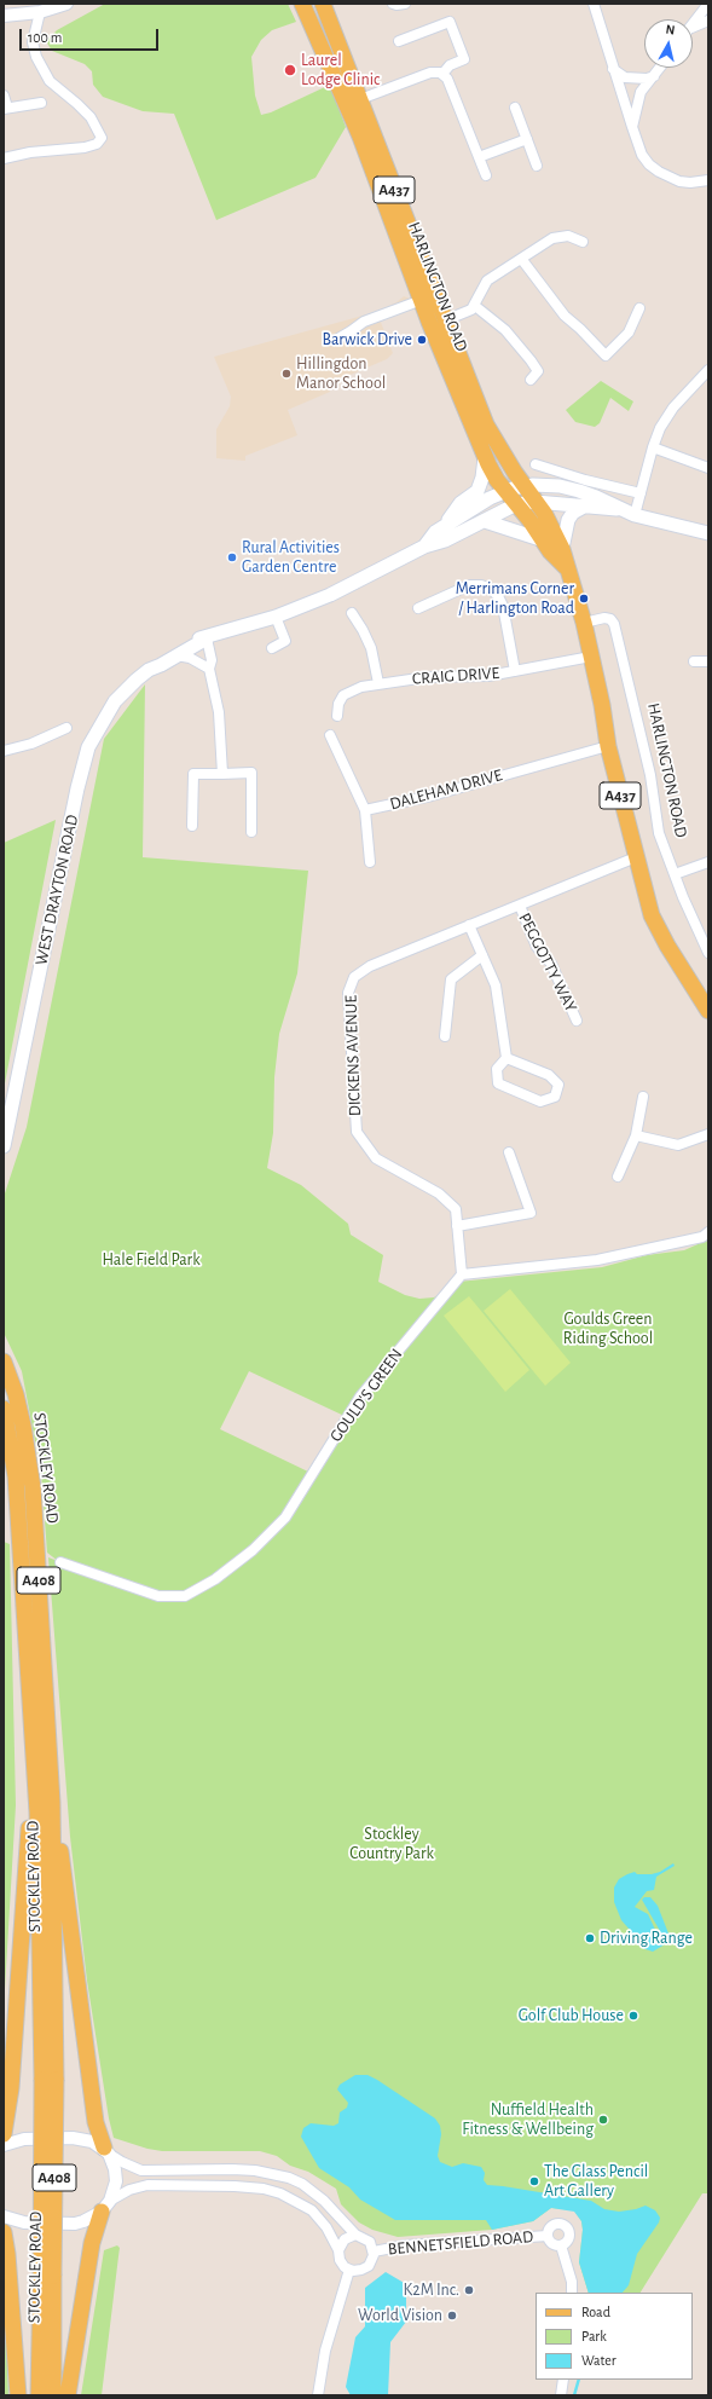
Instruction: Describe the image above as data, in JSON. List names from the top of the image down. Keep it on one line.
{"streets":{"main road":["A437","HARLINGTON ROAD","WEST DRAYTON ROAD","STOCKLEY ROAD","A408"],"street":["CRAIG DRIVE","DALEHAM DRIVE","PEGGOTTY WAY","DICKENS AVENUE","GOULD'S GREEN","BENNETSFIELD ROAD"]},"crossings":[["HARLINGTON ROAD","CRAIG DRIVE"],["HARLINGTON ROAD","DALEHAM DRIVE"],["HARLINGTON ROAD","WEST DRAYTON ROAD"],["HARLINGTON ROAD","DICKENS AVENUE"],["PEGGOTTY WAY","DICKENS AVENUE"],["DICKENS AVENUE","GOULD'S GREEN"]],"parks":["Hale Field Park","Goulds Green Riding School","Stockley Country Park"],"places":["Laurel Lodge Clinic","Barwick Drive","Hillingdon Manor School","Rural Activities Garden Centre","Merrimans Corner / Harlington Road","Driving Range","Golf Club House","Nuffield Health Fitness & Wellbeing","The Glass Pencil Art Gallery","K2M Inc.","World Vision"],"legend":["Road","Park","Water"],"scale_bar":"100 m","north":"top"}
